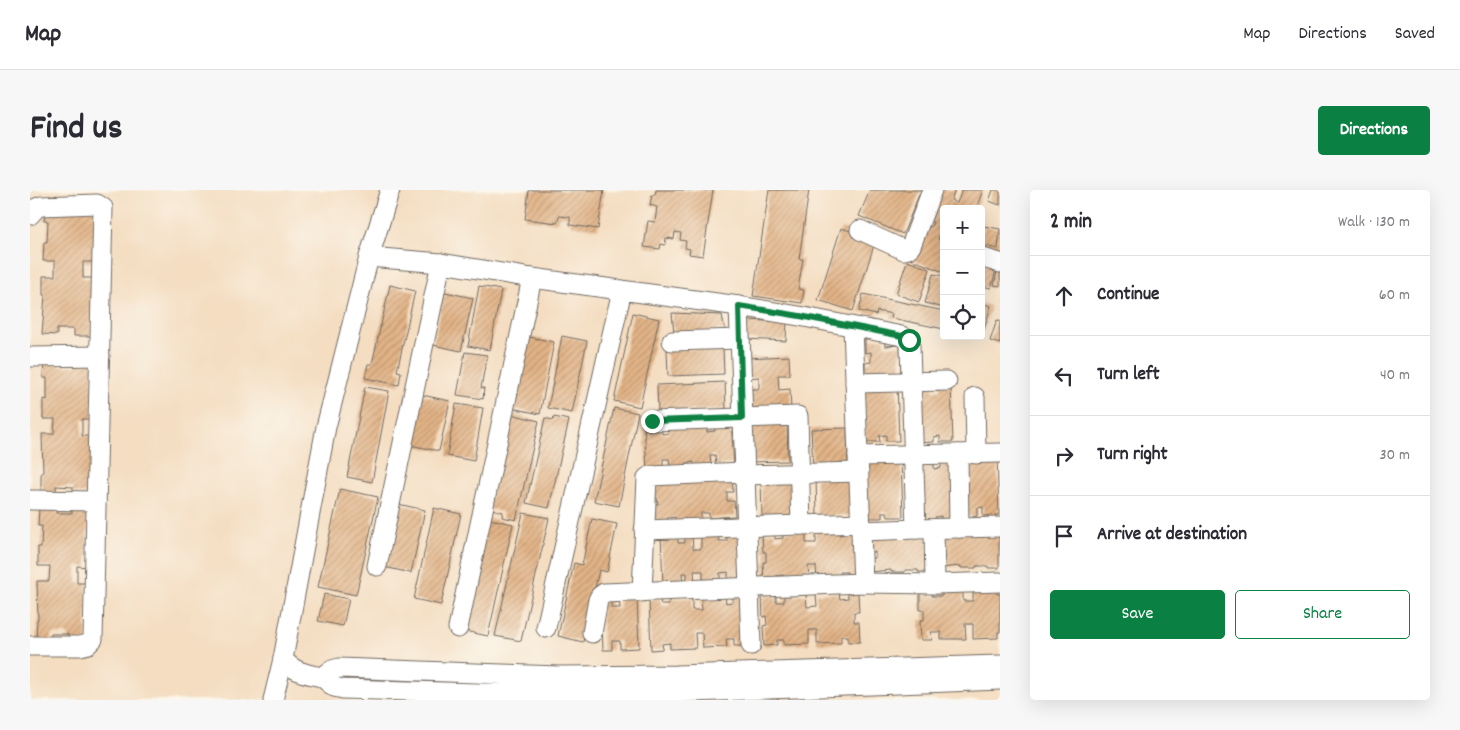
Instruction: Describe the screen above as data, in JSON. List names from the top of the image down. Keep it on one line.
{"page":{"header":"Map","nav":["Map","Directions","Saved"],"title":"Find us","buttons":["Directions",["Save","Share"]],"heading":["2 min","Walk · 130 m"],"map_buttons":["+","−"],"list":[["Continue","60 m"],["Turn left","40 m"],["Turn right","30 m"],"Arrive at destination"]}}
